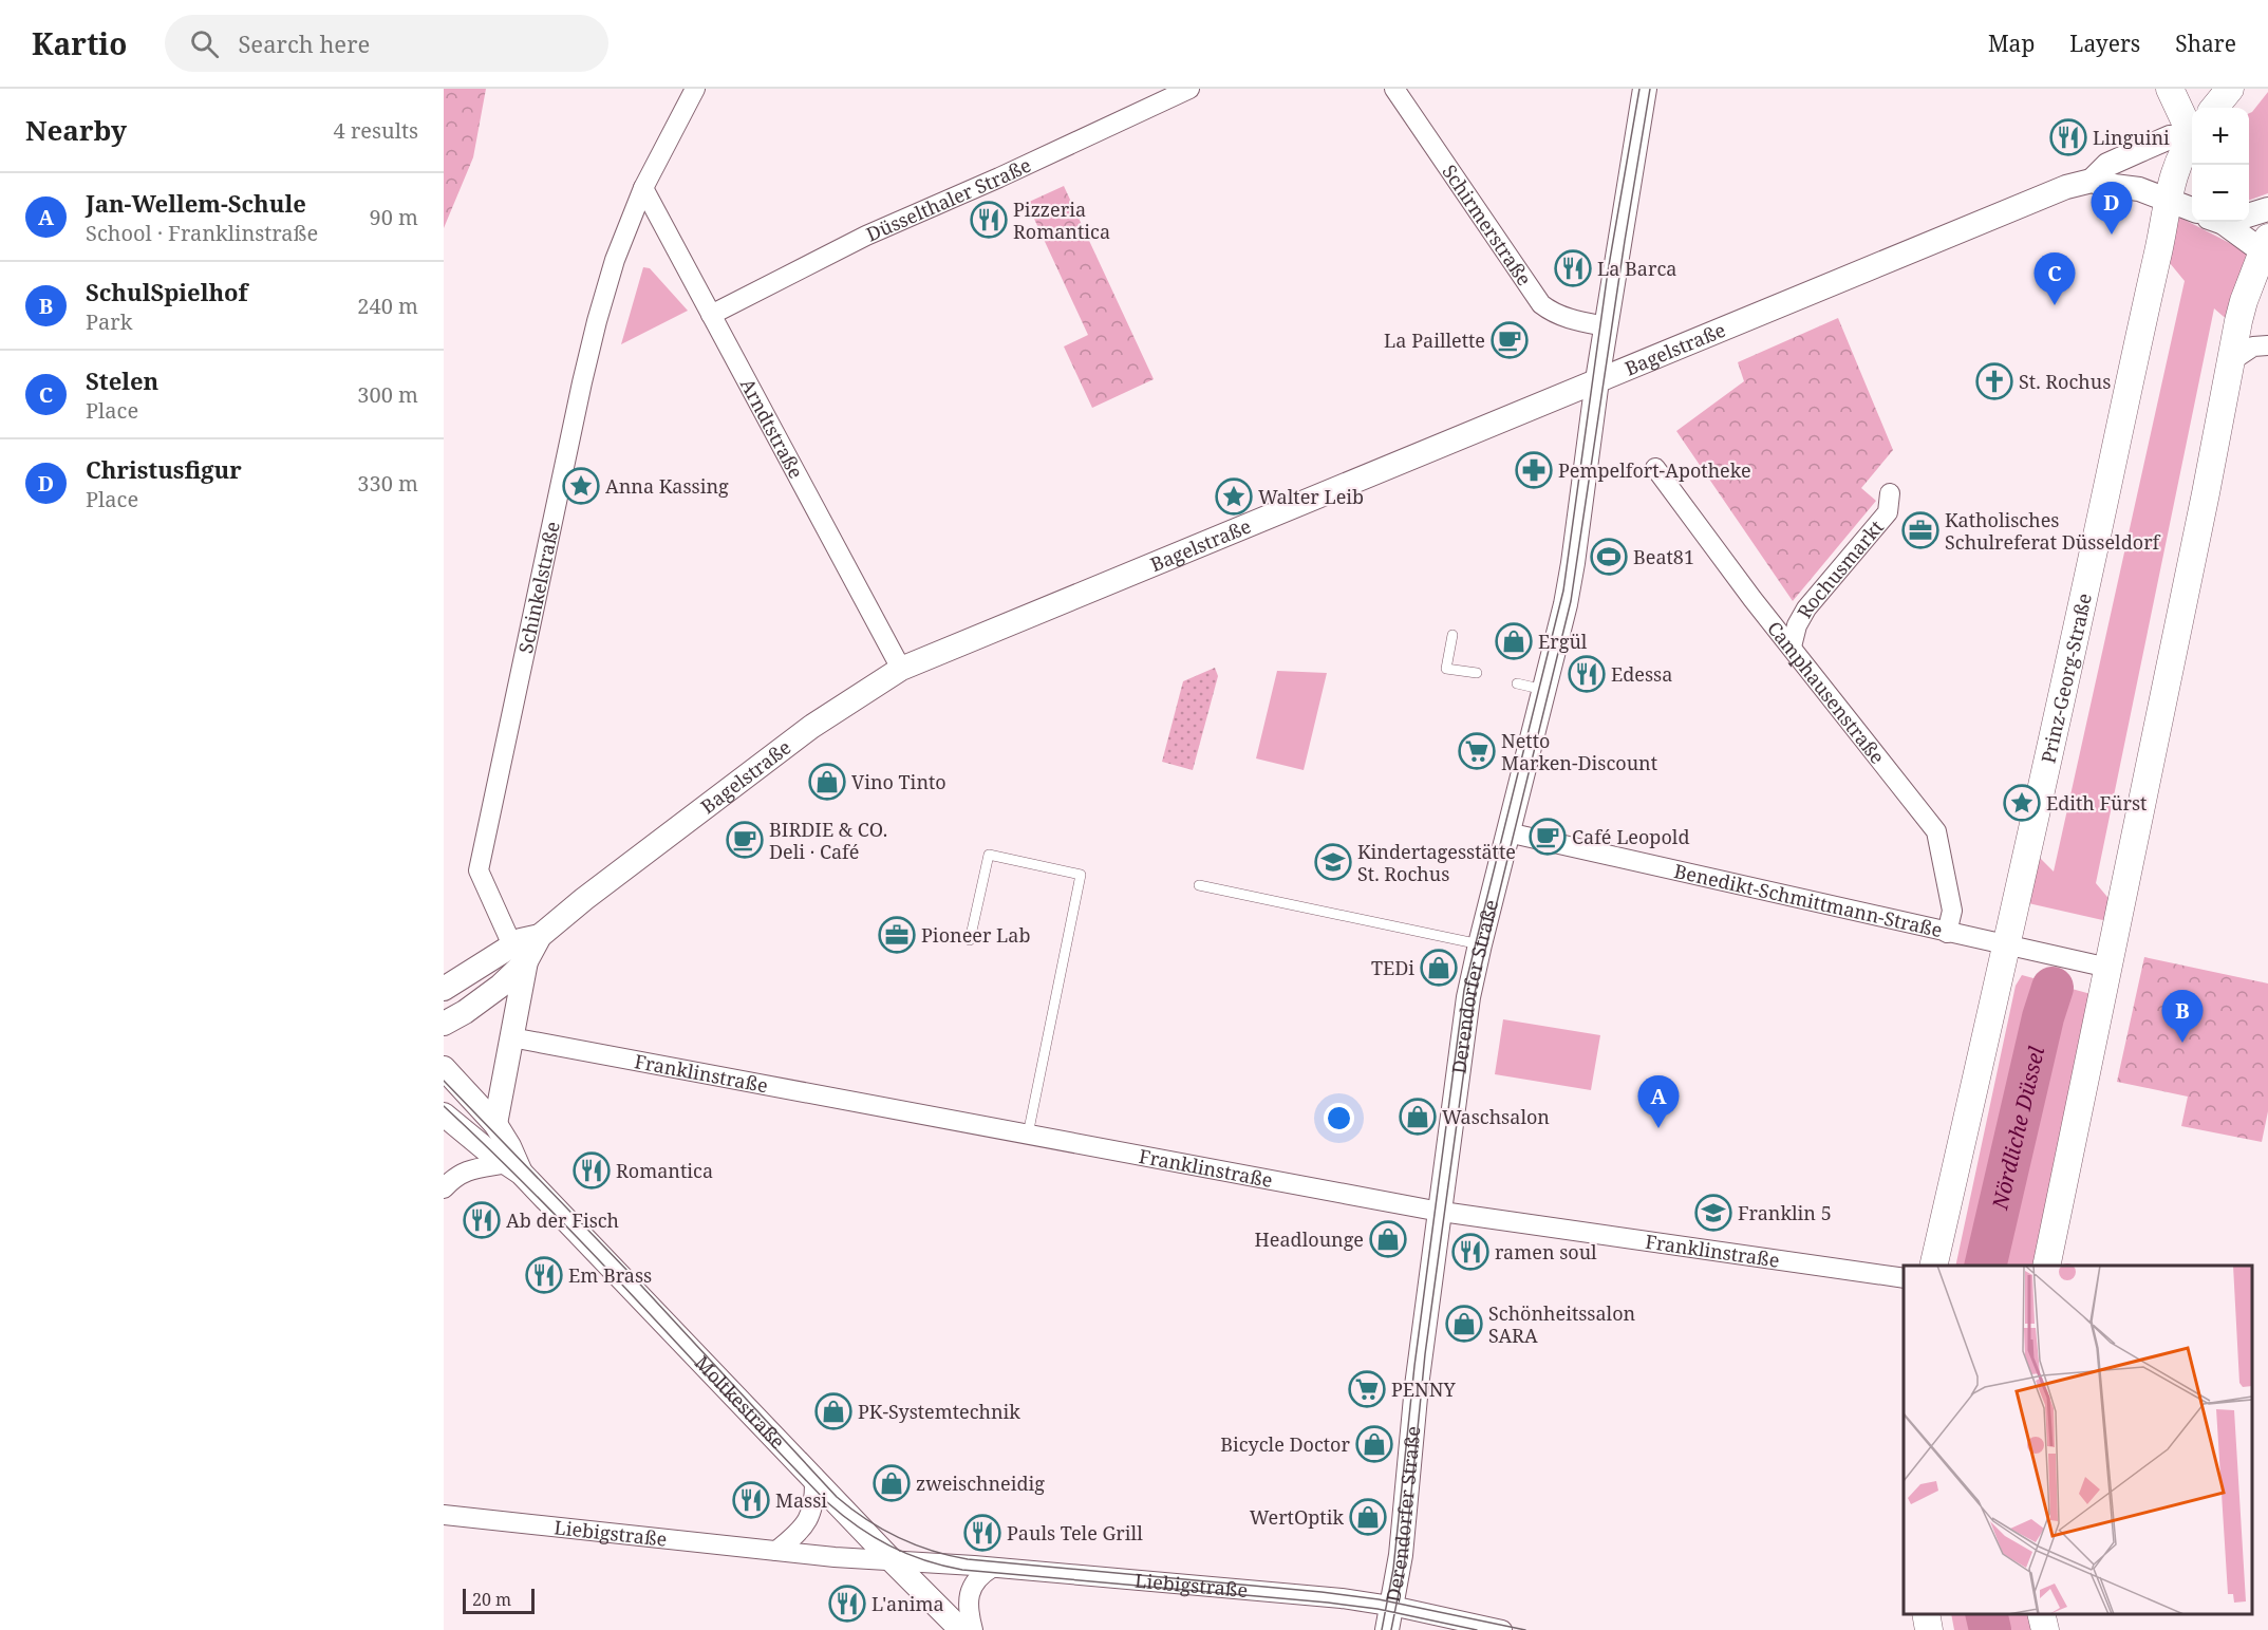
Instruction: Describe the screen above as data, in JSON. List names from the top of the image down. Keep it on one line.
{"streets":{"main road":["Prinz-Georg-Straße"],"street":["Düsselthaler Straße","Schirmerstraße","Bagelstraße","Arndtstraße","Rochusmarkt","Schinkelstraße","Camphausenstraße","Benedikt-Schmittmann-Straße","Derendorfer Straße","Franklinstraße","Moltkestraße","Liebigstraße"]},"crossings":[["Düsselthaler Straße","Arndtstraße"],["Schirmerstraße","Derendorfer Straße"],["Bagelstraße","Arndtstraße"],["Bagelstraße","Schinkelstraße"],["Bagelstraße","Prinz-Georg-Straße"],["Bagelstraße","Derendorfer Straße"],["Arndtstraße","Schinkelstraße"],["Rochusmarkt","Camphausenstraße"],["Prinz-Georg-Straße","Benedikt-Schmittmann-Straße"],["Camphausenstraße","Benedikt-Schmittmann-Straße"],["Benedikt-Schmittmann-Straße","Derendorfer Straße"],["Derendorfer Straße","Franklinstraße"],["Derendorfer Straße","Liebigstraße"],["Moltkestraße","Liebigstraße"]],"water":["Nördliche Düssel"],"places":{"restaurant":["Linguini","Pizzeria Romantica","La Barca","Edessa","Romantica","Ab der Fisch","ramen soul","Em Brass","Massi","Pauls Tele Grill","L'anima"],"cafe":["La Paillette","Café Leopold","BIRDIE & CO. Deli · Café"],"church":["St. Rochus"],"pharmacy":["Pempelfort-Apotheke"],"place":["Anna Kassing","Walter Leib","Edith Fürst"],"office":["Katholisches Schulreferat Düsseldorf","Pioneer Lab"],"sports":["Beat81"],"shop":["Ergül","Vino Tinto","TEDi","Waschsalon","Headlounge","Schönheitssalon SARA","PK-Systemtechnik","Bicycle Doctor","zweischneidig","WertOptik"],"supermarket":["Netto Marken-Discount","PENNY"],"school or university":["Kindertagesstätte St. Rochus","Franklin 5"]},"scale_bar":"20 m","page":{"header":"Kartio","search":"Search here","nav":["Map","Layers","Share"],"heading":["Nearby","4 results"],"map_buttons":["+","−"],"list":[{"mark":"A","name":"Jan-Wellem-Schule","note":"School · Franklinstraße","value":"90 m"},{"mark":"B","name":"SchulSpielhof","note":"Park","value":"240 m"},{"mark":"C","name":"Stelen","note":"Place","value":"300 m"},{"mark":"D","name":"Christusfigur","note":"Place","value":"330 m"}],"pins":["D","C","B","A"],"scale":"20 m"}}
